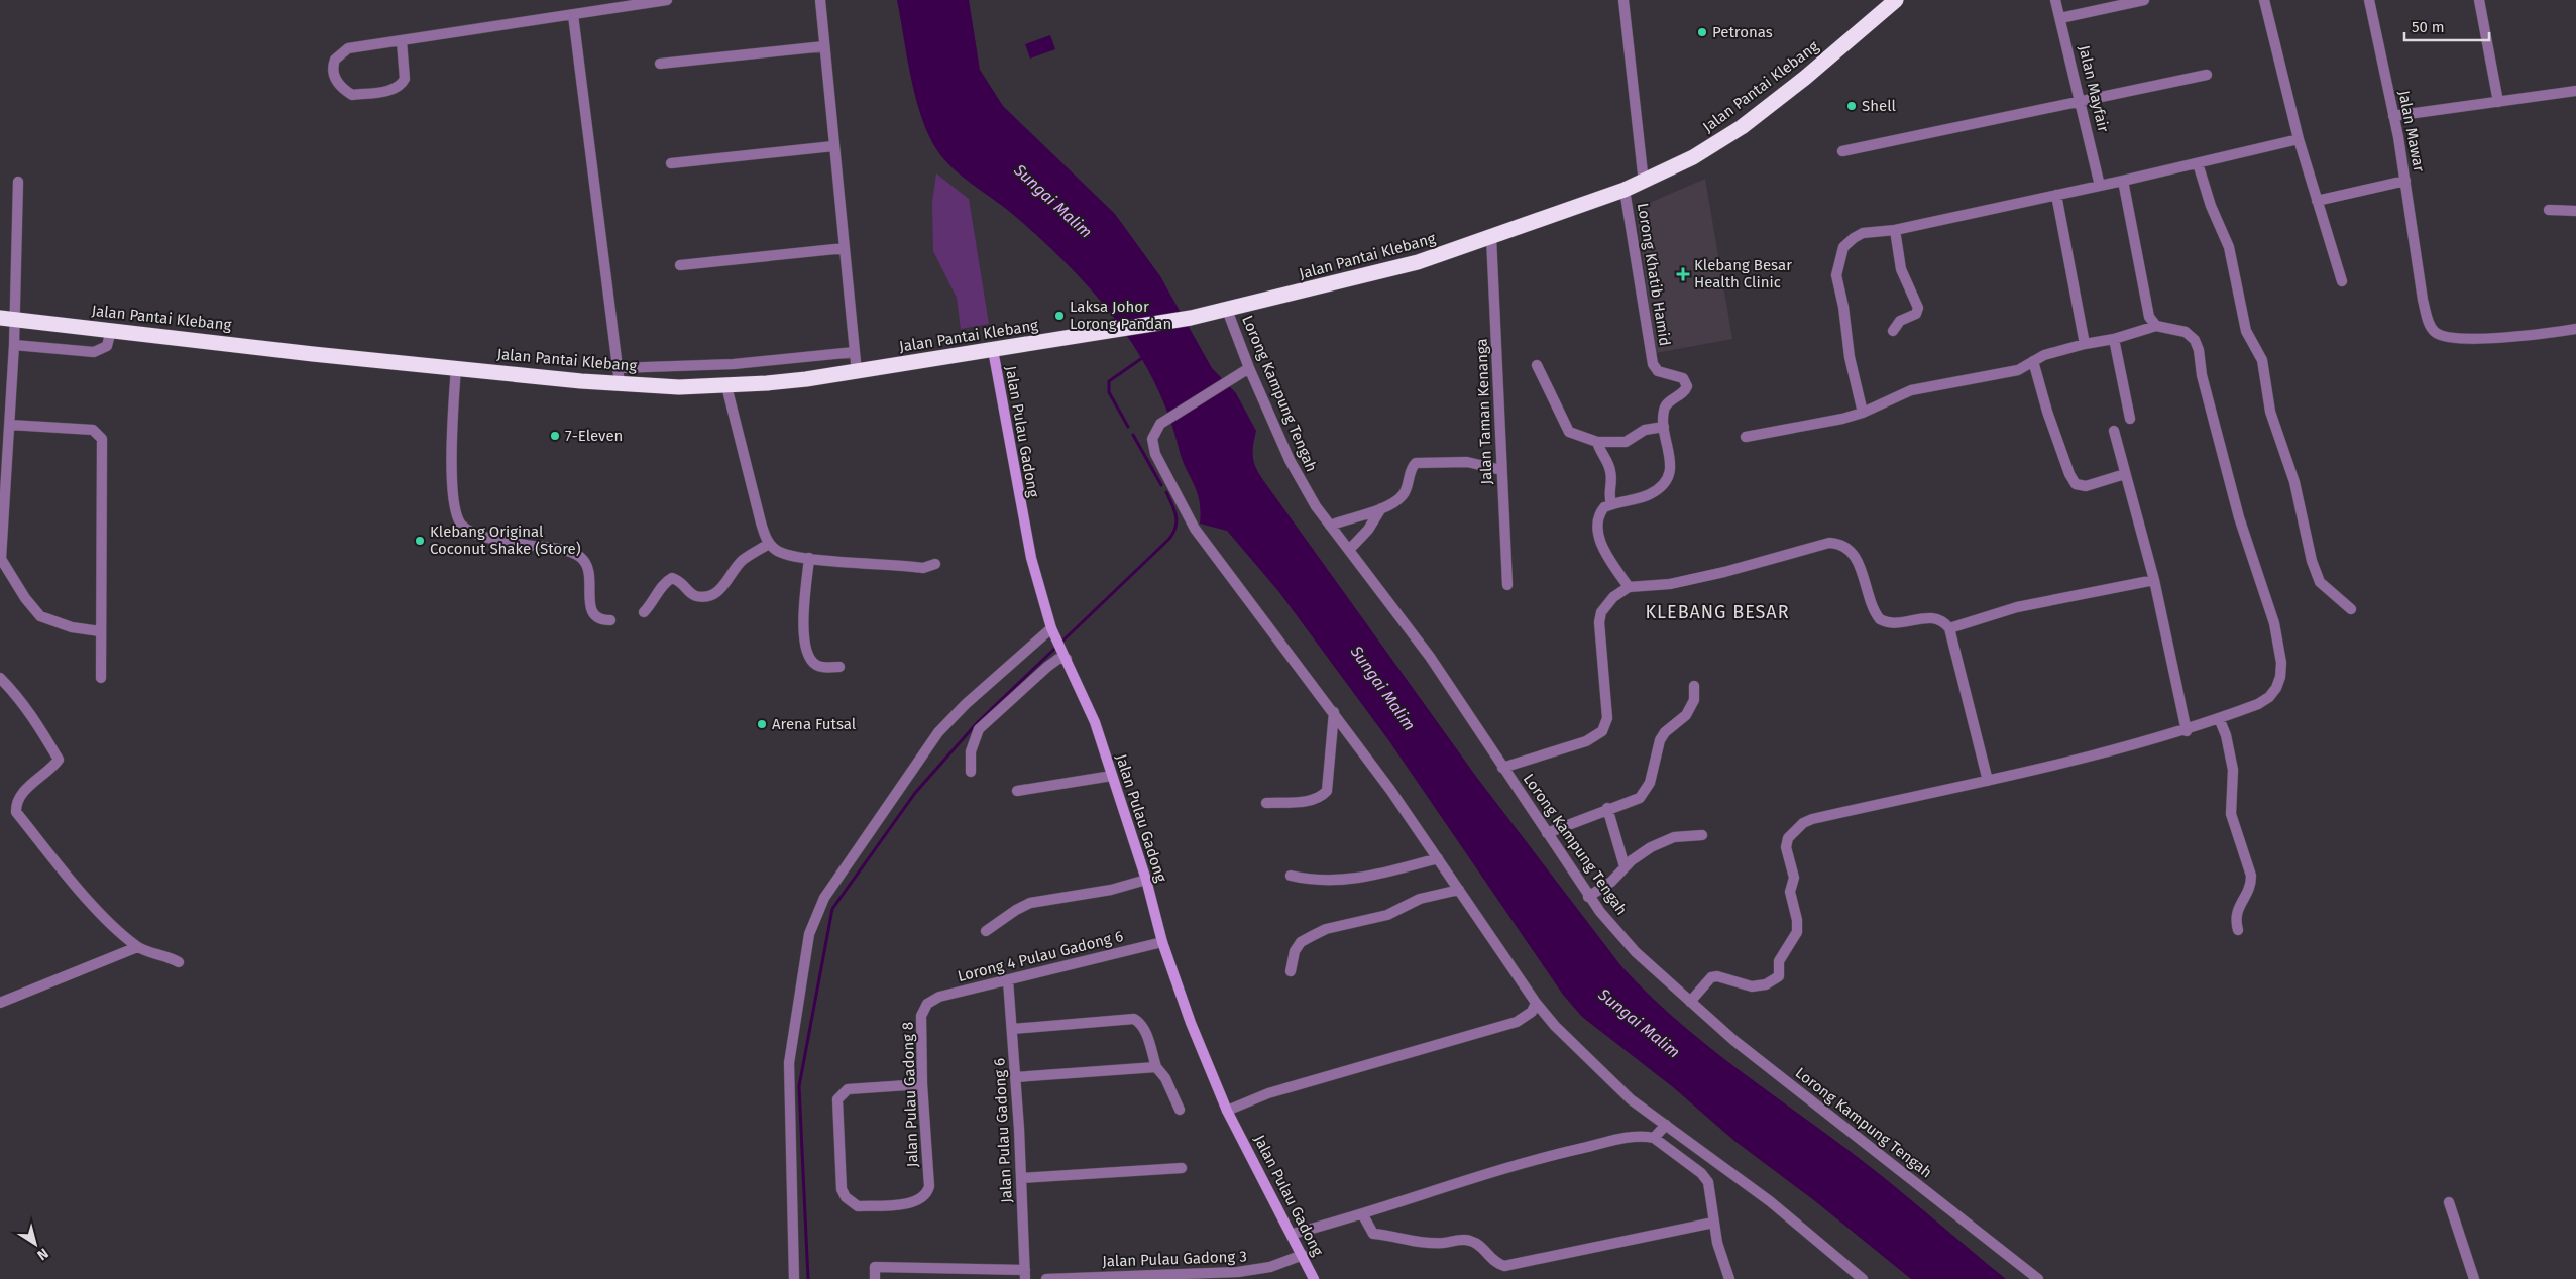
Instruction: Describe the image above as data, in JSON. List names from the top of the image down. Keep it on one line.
{"streets":{"highway":["Jalan Pantai Klebang"],"main road":["Jalan Pulau Gadong"],"street":["Jalan Mayfair","Jalan Mawar","Lorong Khatib Hamid","Lorong Kampung Tengah","Jalan Taman Kenanga","Lorong 4 Pulau Gadong 6","Jalan Pulau Gadong 8","Jalan Pulau Gadong 6","Jalan Pulau Gadong 3"]},"crossings":[["Jalan Pantai Klebang","Lorong Khatib Hamid"],["Jalan Pantai Klebang","Lorong Kampung Tengah"],["Jalan Pantai Klebang","Jalan Taman Kenanga"],["Jalan Pantai Klebang","Jalan Pulau Gadong"],["Jalan Pulau Gadong","Lorong 4 Pulau Gadong 6"],["Jalan Pulau Gadong","Jalan Pulau Gadong 3"],["Lorong 4 Pulau Gadong 6","Jalan Pulau Gadong 8"],["Lorong 4 Pulau Gadong 6","Jalan Pulau Gadong 6"]],"districts":["KLEBANG BESAR"],"water":["Sungai Malim"],"places":{"other":["Petronas","Shell","Laksa Johor Lorong Pandan","7-Eleven","Klebang Original Coconut Shake (Store)","Arena Futsal"],"health":["Klebang Besar Health Clinic"]},"scale_bar":"50 m","north":"bottom right"}
